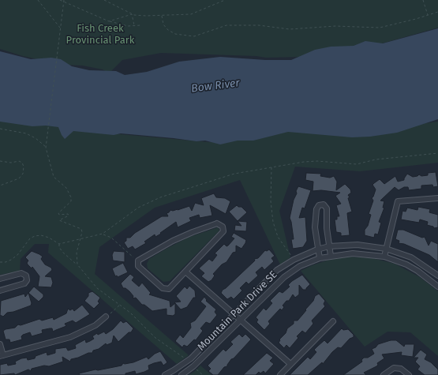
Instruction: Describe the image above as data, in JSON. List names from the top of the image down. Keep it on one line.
{"streets":{"street":["Mountain Park Drive SE"]},"water":["Bow River"],"parks":["Fish Creek Provincial Park"]}
